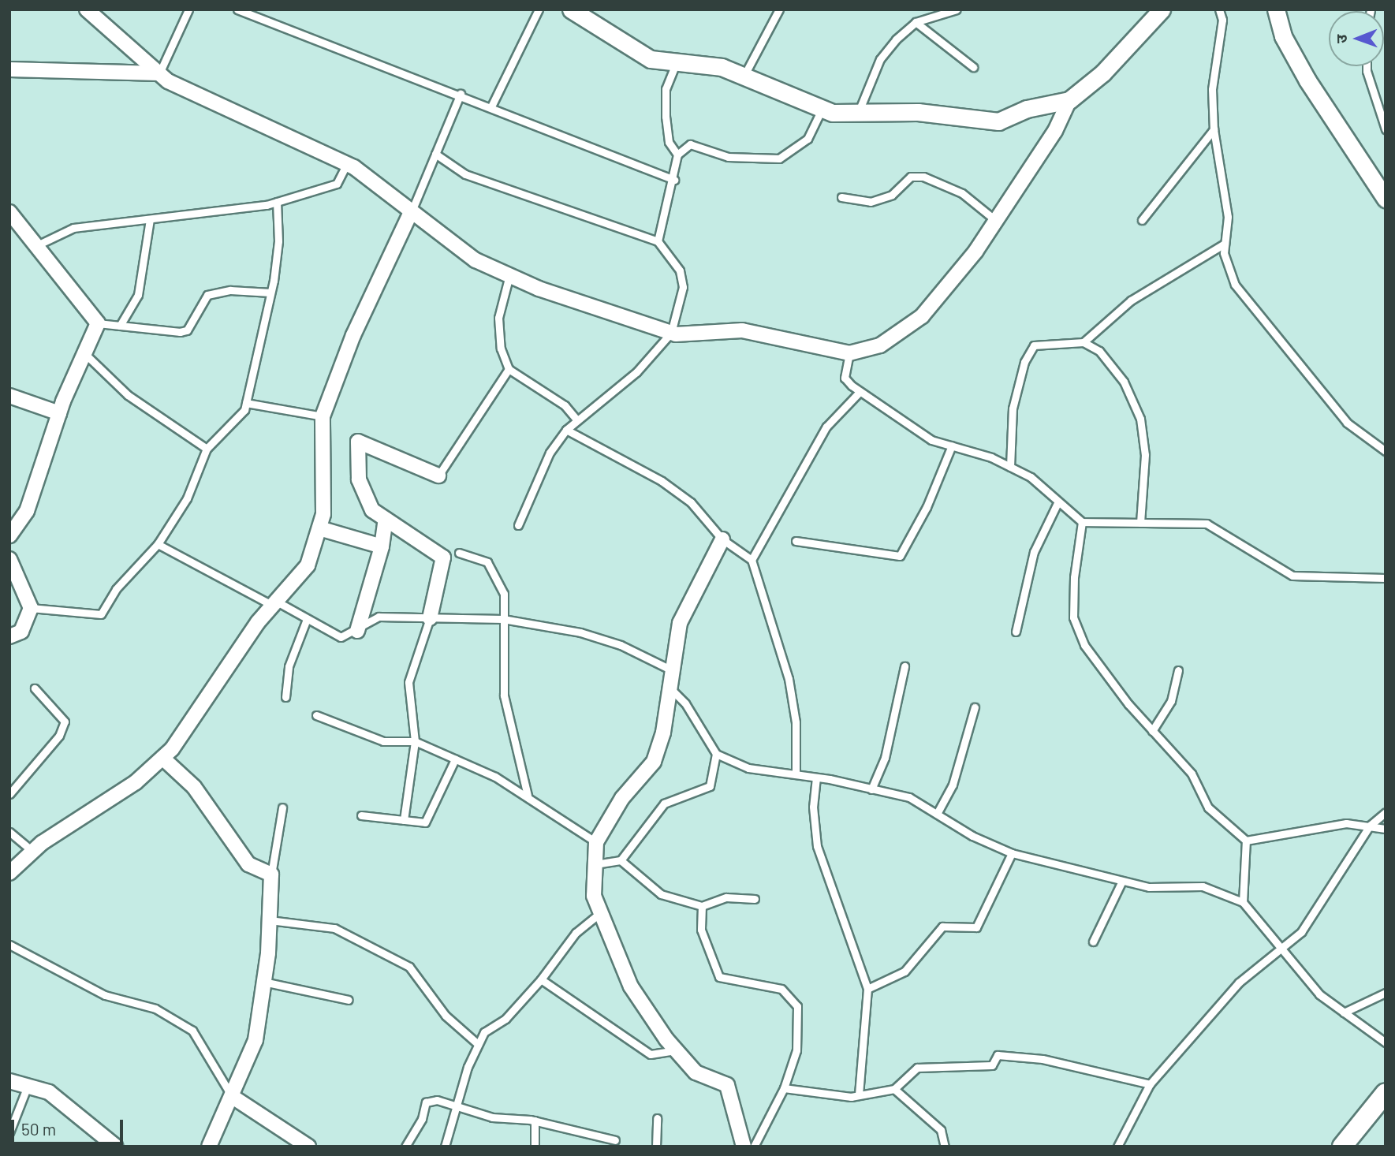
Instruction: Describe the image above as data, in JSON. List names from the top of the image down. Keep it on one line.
{"scale_bar":"50 m","north":"left"}
